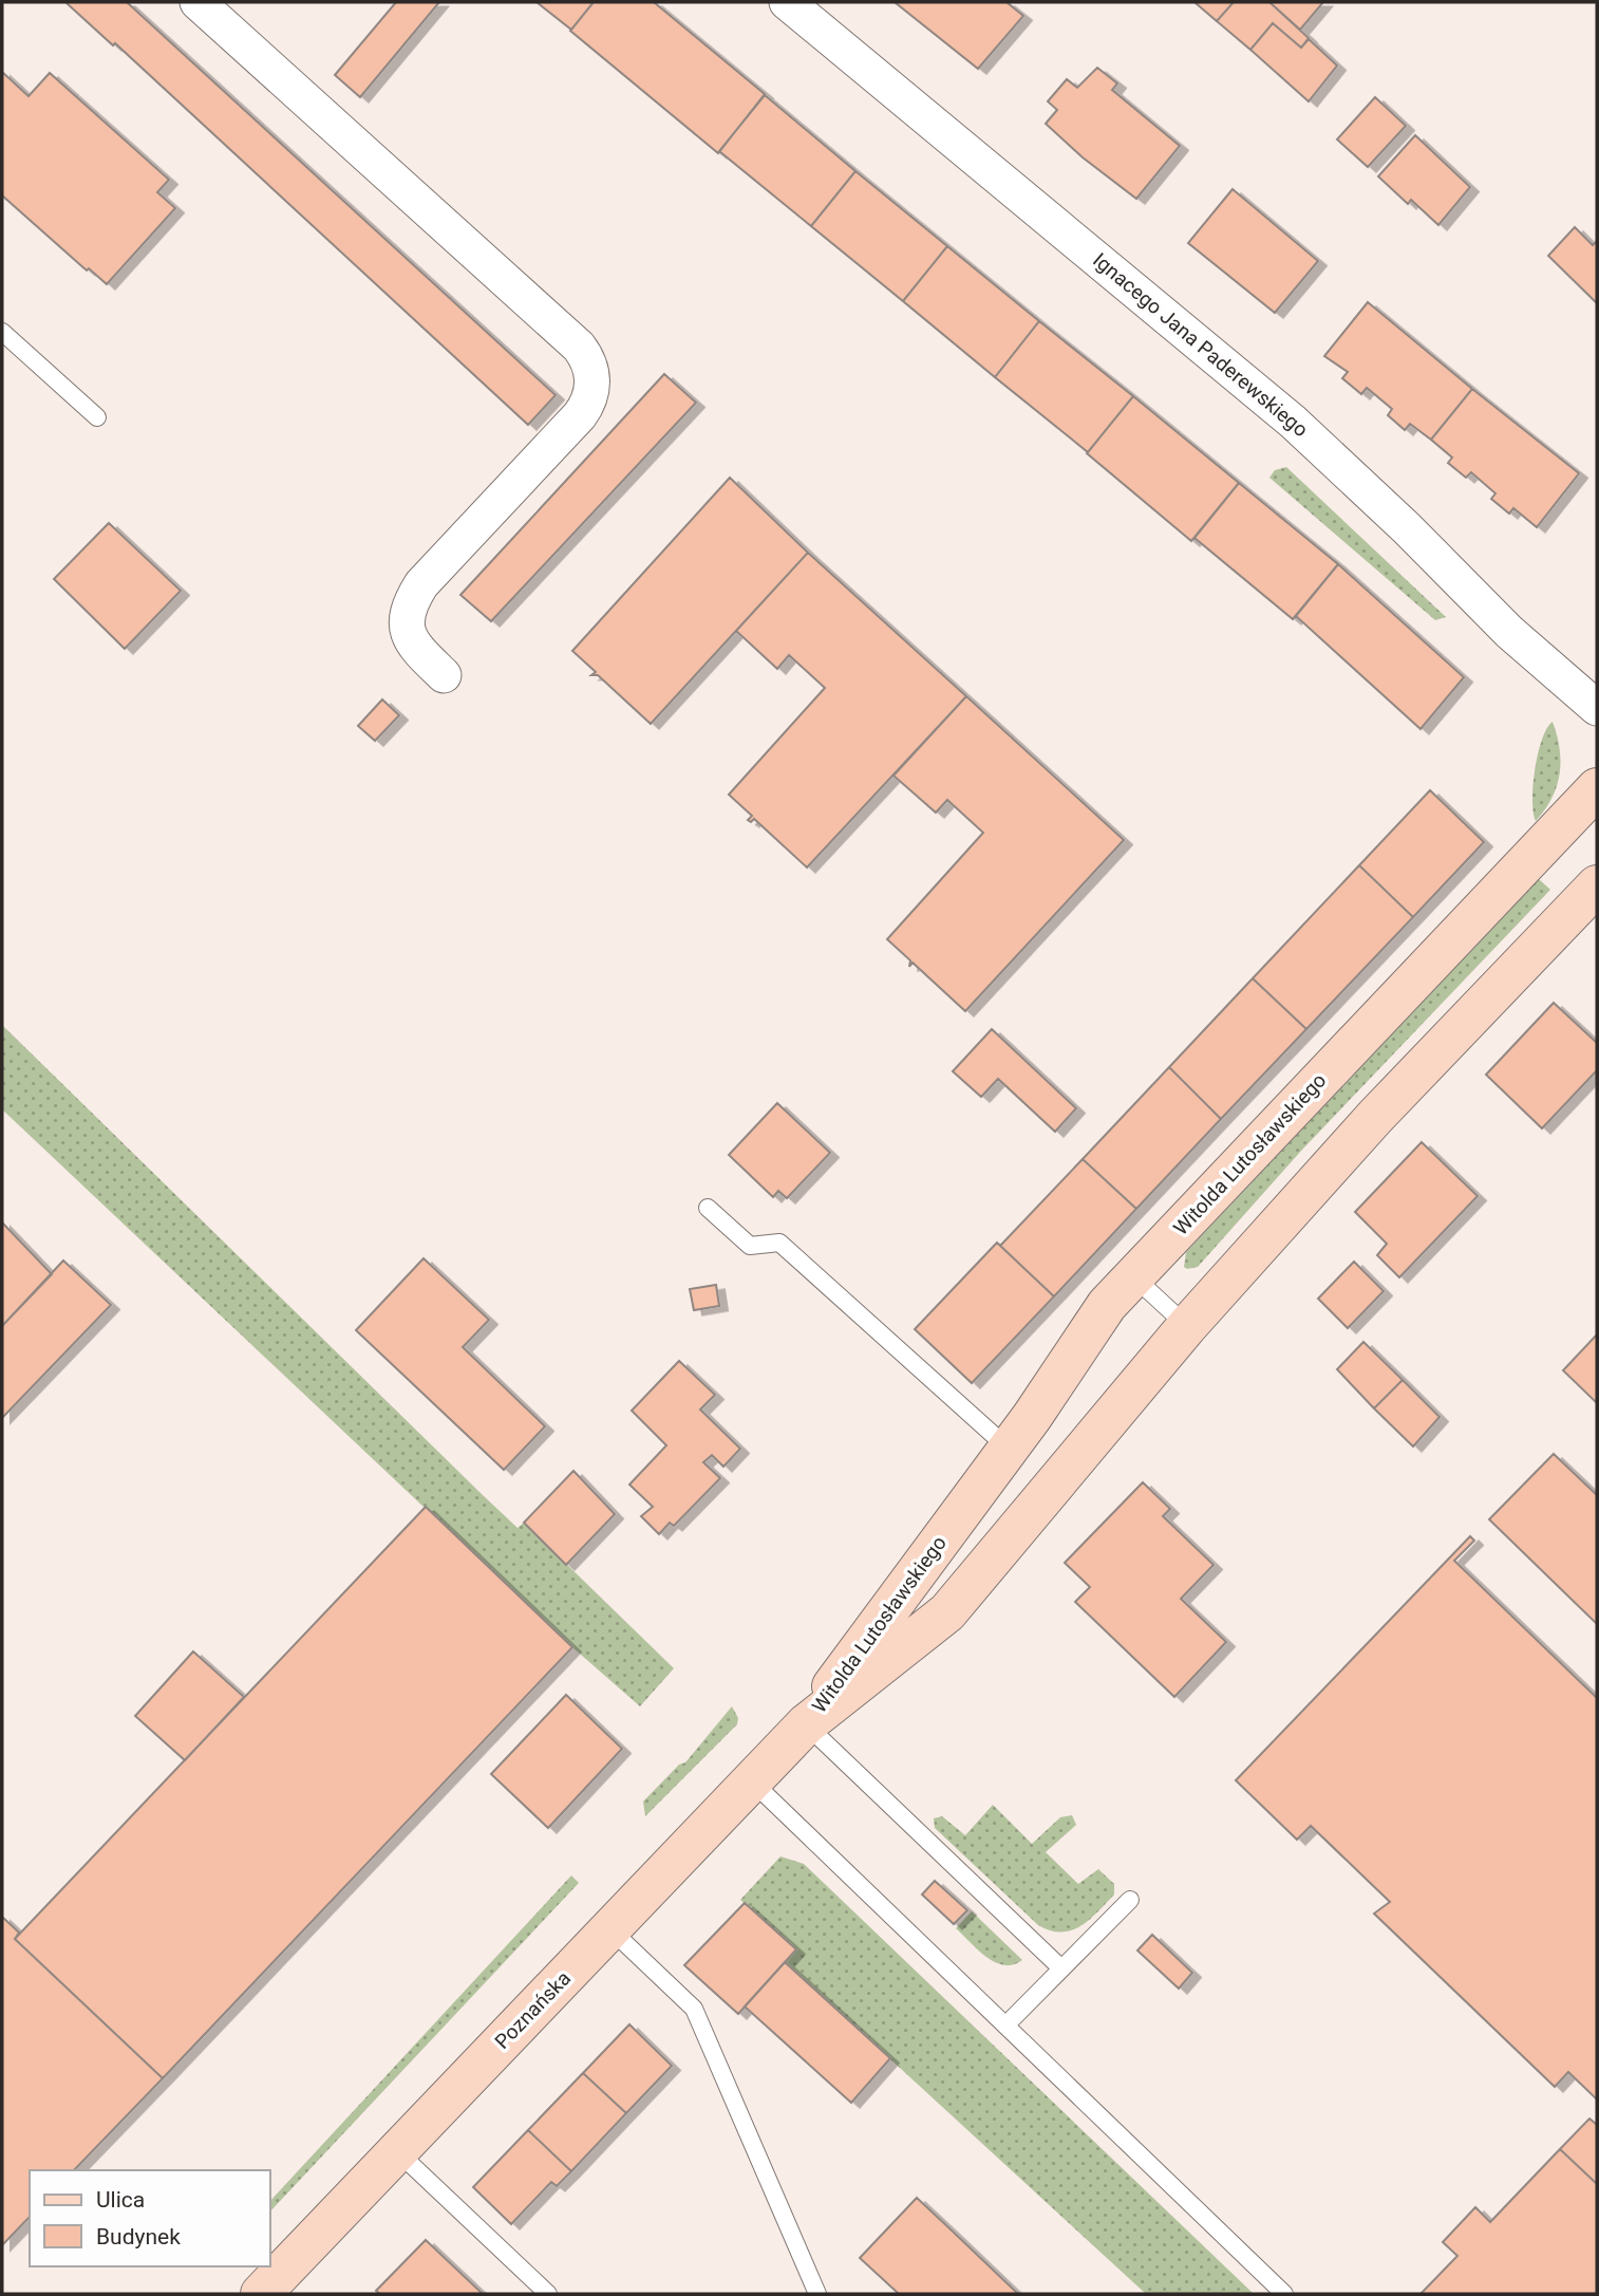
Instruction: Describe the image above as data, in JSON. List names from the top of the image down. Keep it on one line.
{"streets":{"main road":["Witolda Lutosławskiego","Poznańska"],"street":["Ignacego Jana Paderewskiego"]},"crossings":[["Witolda Lutosławskiego","Poznańska"]],"legend":["Ulica","Budynek"]}
